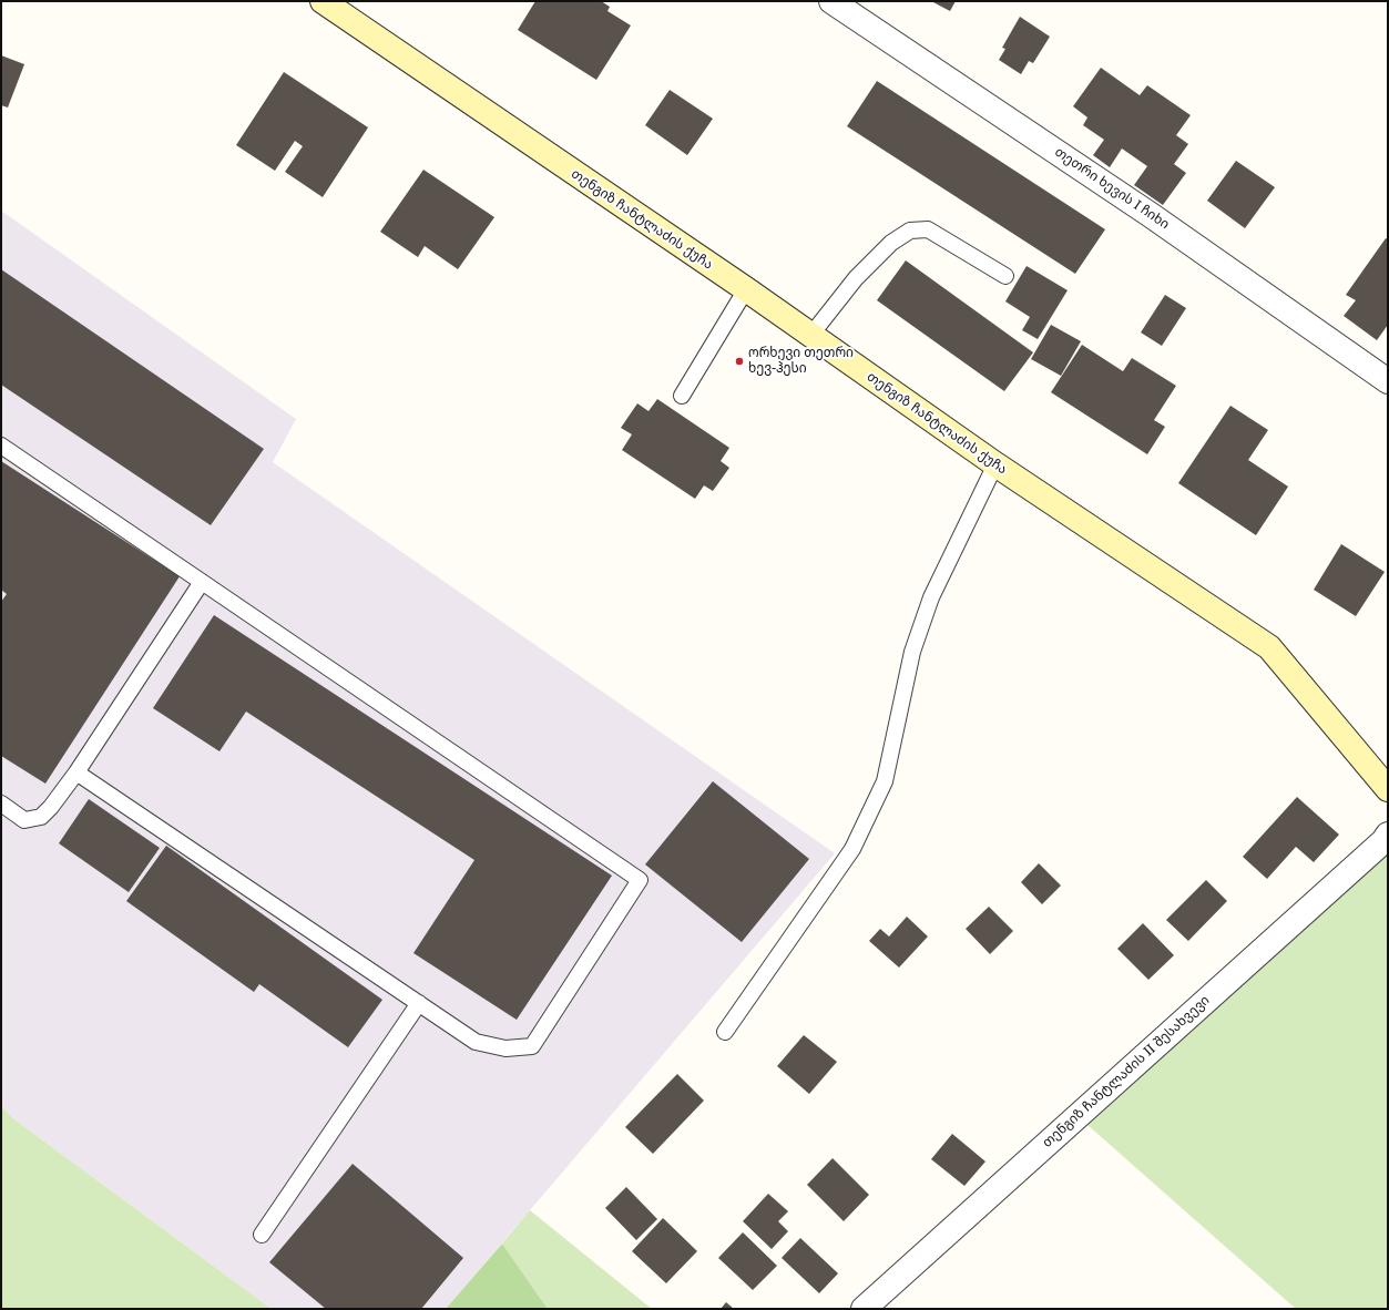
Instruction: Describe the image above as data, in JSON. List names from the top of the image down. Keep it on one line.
{"streets":{"street":["თეთრი ხევის I ჩიხი","თენგიზ ჩანტლაძის ქუჩა","თენგიზ ჩანტლაძის II შესახვევი"]},"places":["ორხევი თეთრი ხევ-ჰესი"]}
